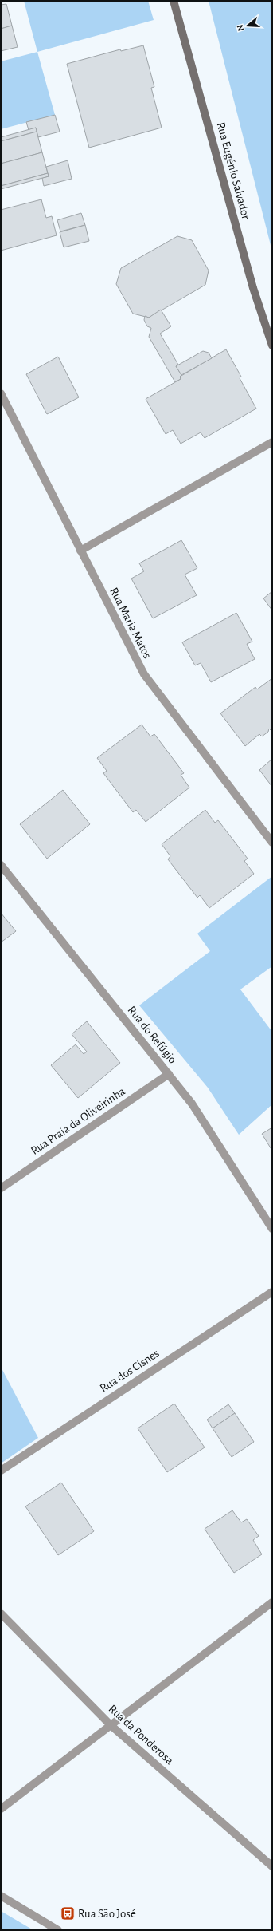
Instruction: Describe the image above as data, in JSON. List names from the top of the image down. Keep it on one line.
{"streets":{"street":["Rua Eugénio Salvador","Rua Maria Matos","Rua do Refúgio","Rua Praia da Oliveirinha","Rua dos Cisnes","Rua da Ponderosa"]},"crossings":[["Rua do Refúgio","Rua Praia da Oliveirinha"]],"places":{"bus stop":["Rua São José"]},"north":"left"}
